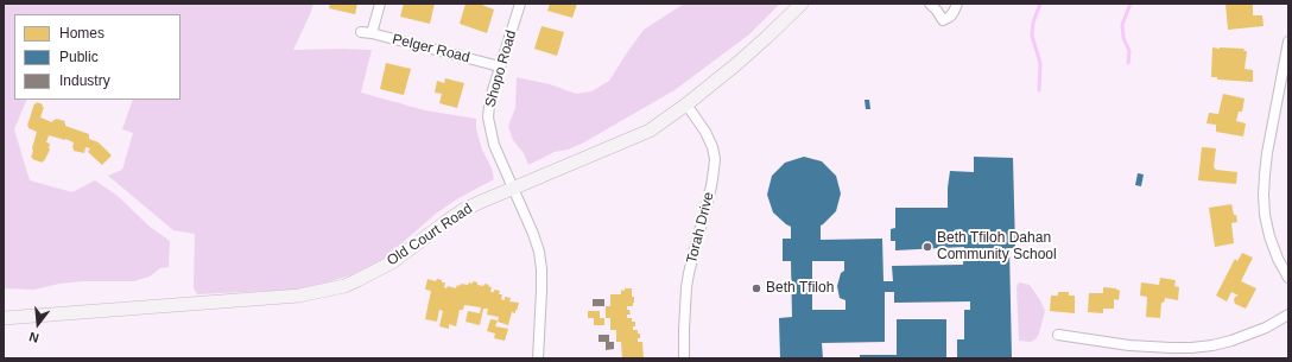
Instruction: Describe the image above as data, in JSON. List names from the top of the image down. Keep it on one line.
{"streets":{"main road":["Old Court Road"],"street":["Pelger Road","Shopo Road","Torah Drive"]},"crossings":[["Pelger Road","Shopo Road"],["Shopo Road","Old Court Road"],["Torah Drive","Old Court Road"]],"places":["Beth Tfiloh Dahan Community School","Beth Tfiloh"],"legend":["Homes","Public","Industry"],"north":"bottom"}
